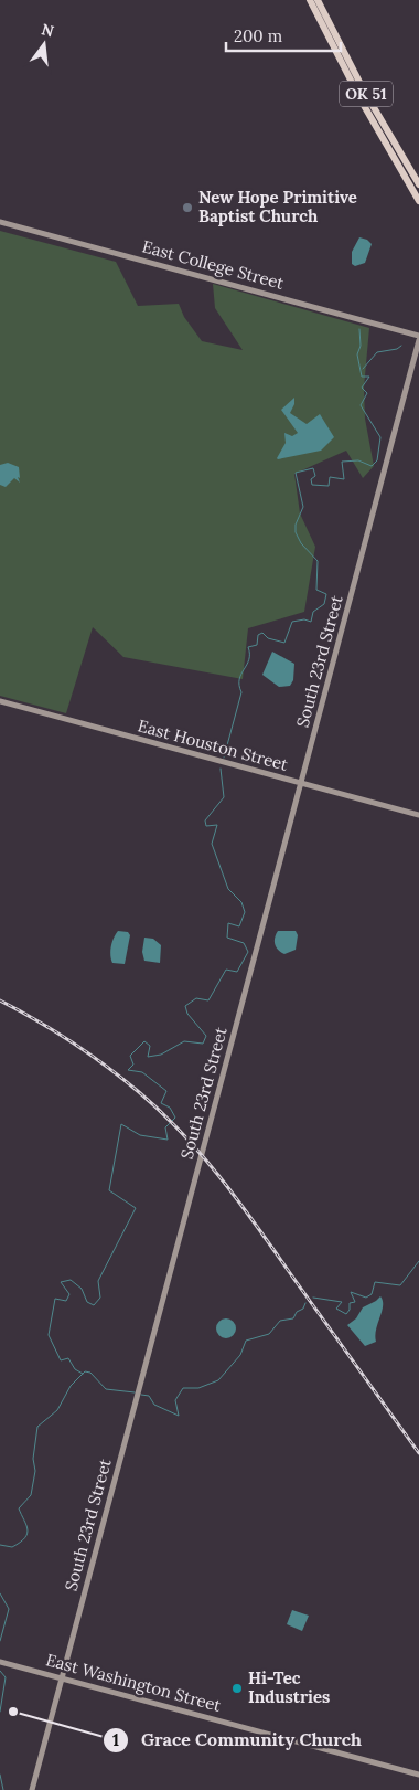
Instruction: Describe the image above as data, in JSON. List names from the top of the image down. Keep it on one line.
{"streets":{"highway":["OK 51"],"main road":["East College Street","South 23rd Street","East Houston Street","East Washington Street"]},"crossings":[["South 23rd Street","East Houston Street"],["South 23rd Street","East Washington Street"]],"places":["New Hope Primitive Baptist Church","Hi-Tec Industries","Grace Community Church"],"scale_bar":"200 m","north":"top"}
